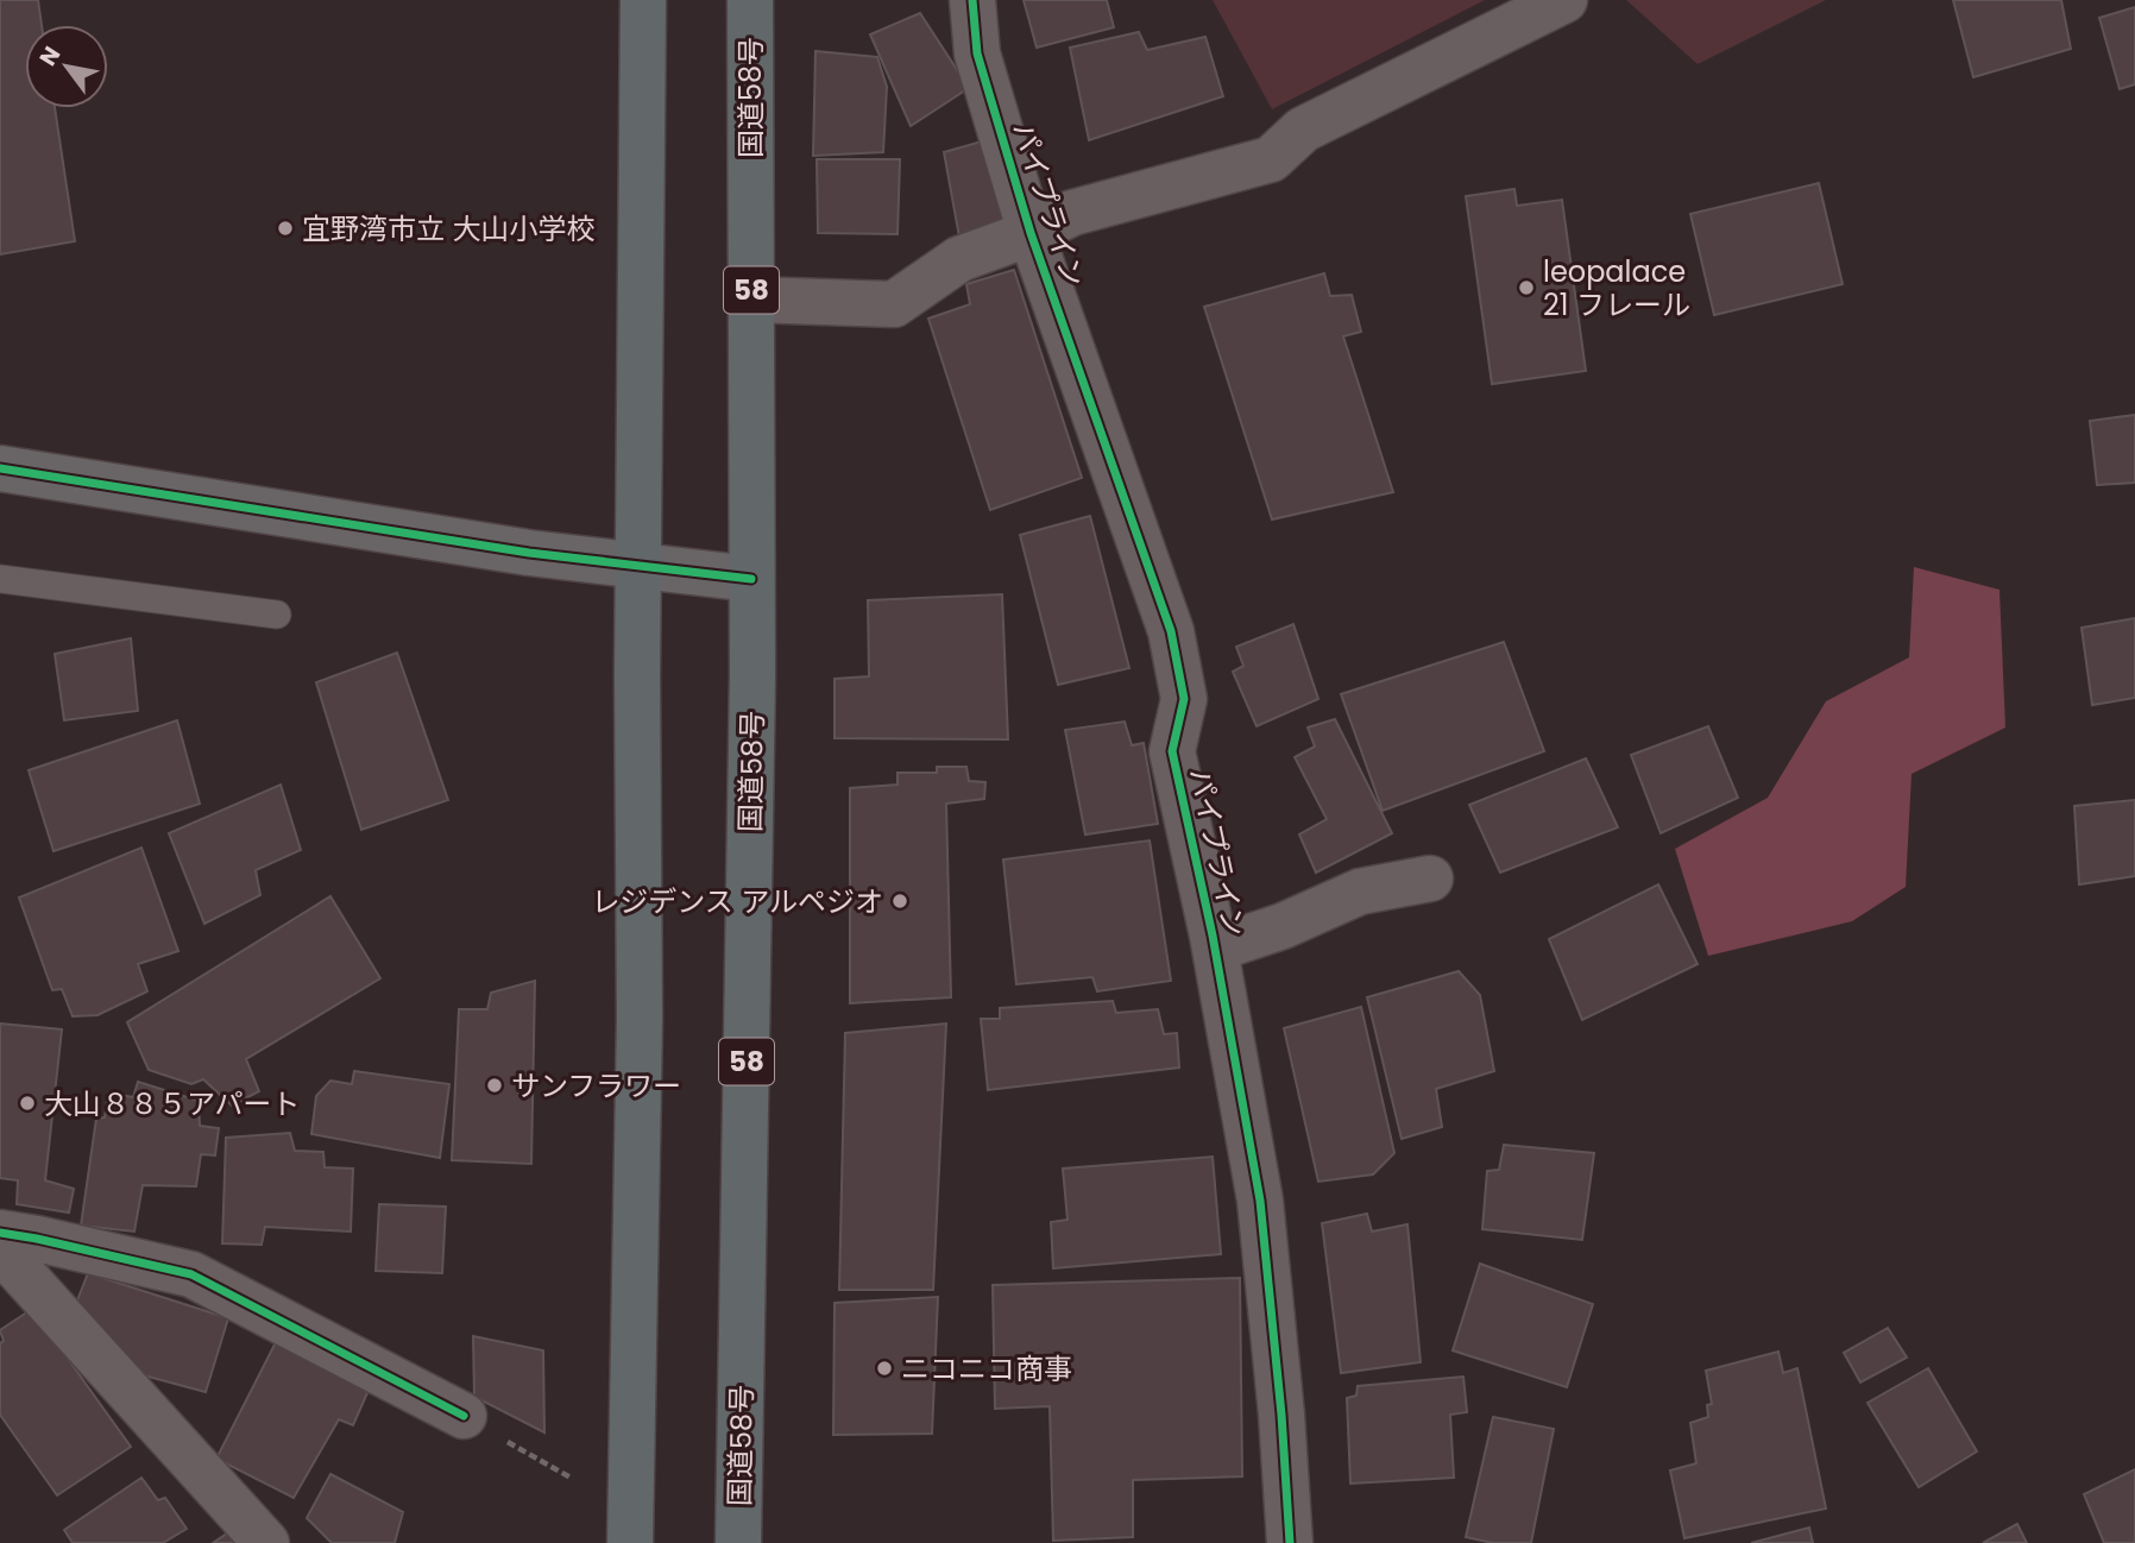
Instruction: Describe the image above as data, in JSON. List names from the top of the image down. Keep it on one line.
{"streets":{"highway":["国道58号","58"],"street":["パイプライン"]},"places":["宜野湾市立 大山小学校","leopalace 21 フレール","レジデンス アルペジオ","サンフラワー","大山８８５アパート","ニコニコ商事"],"north":"top left"}
